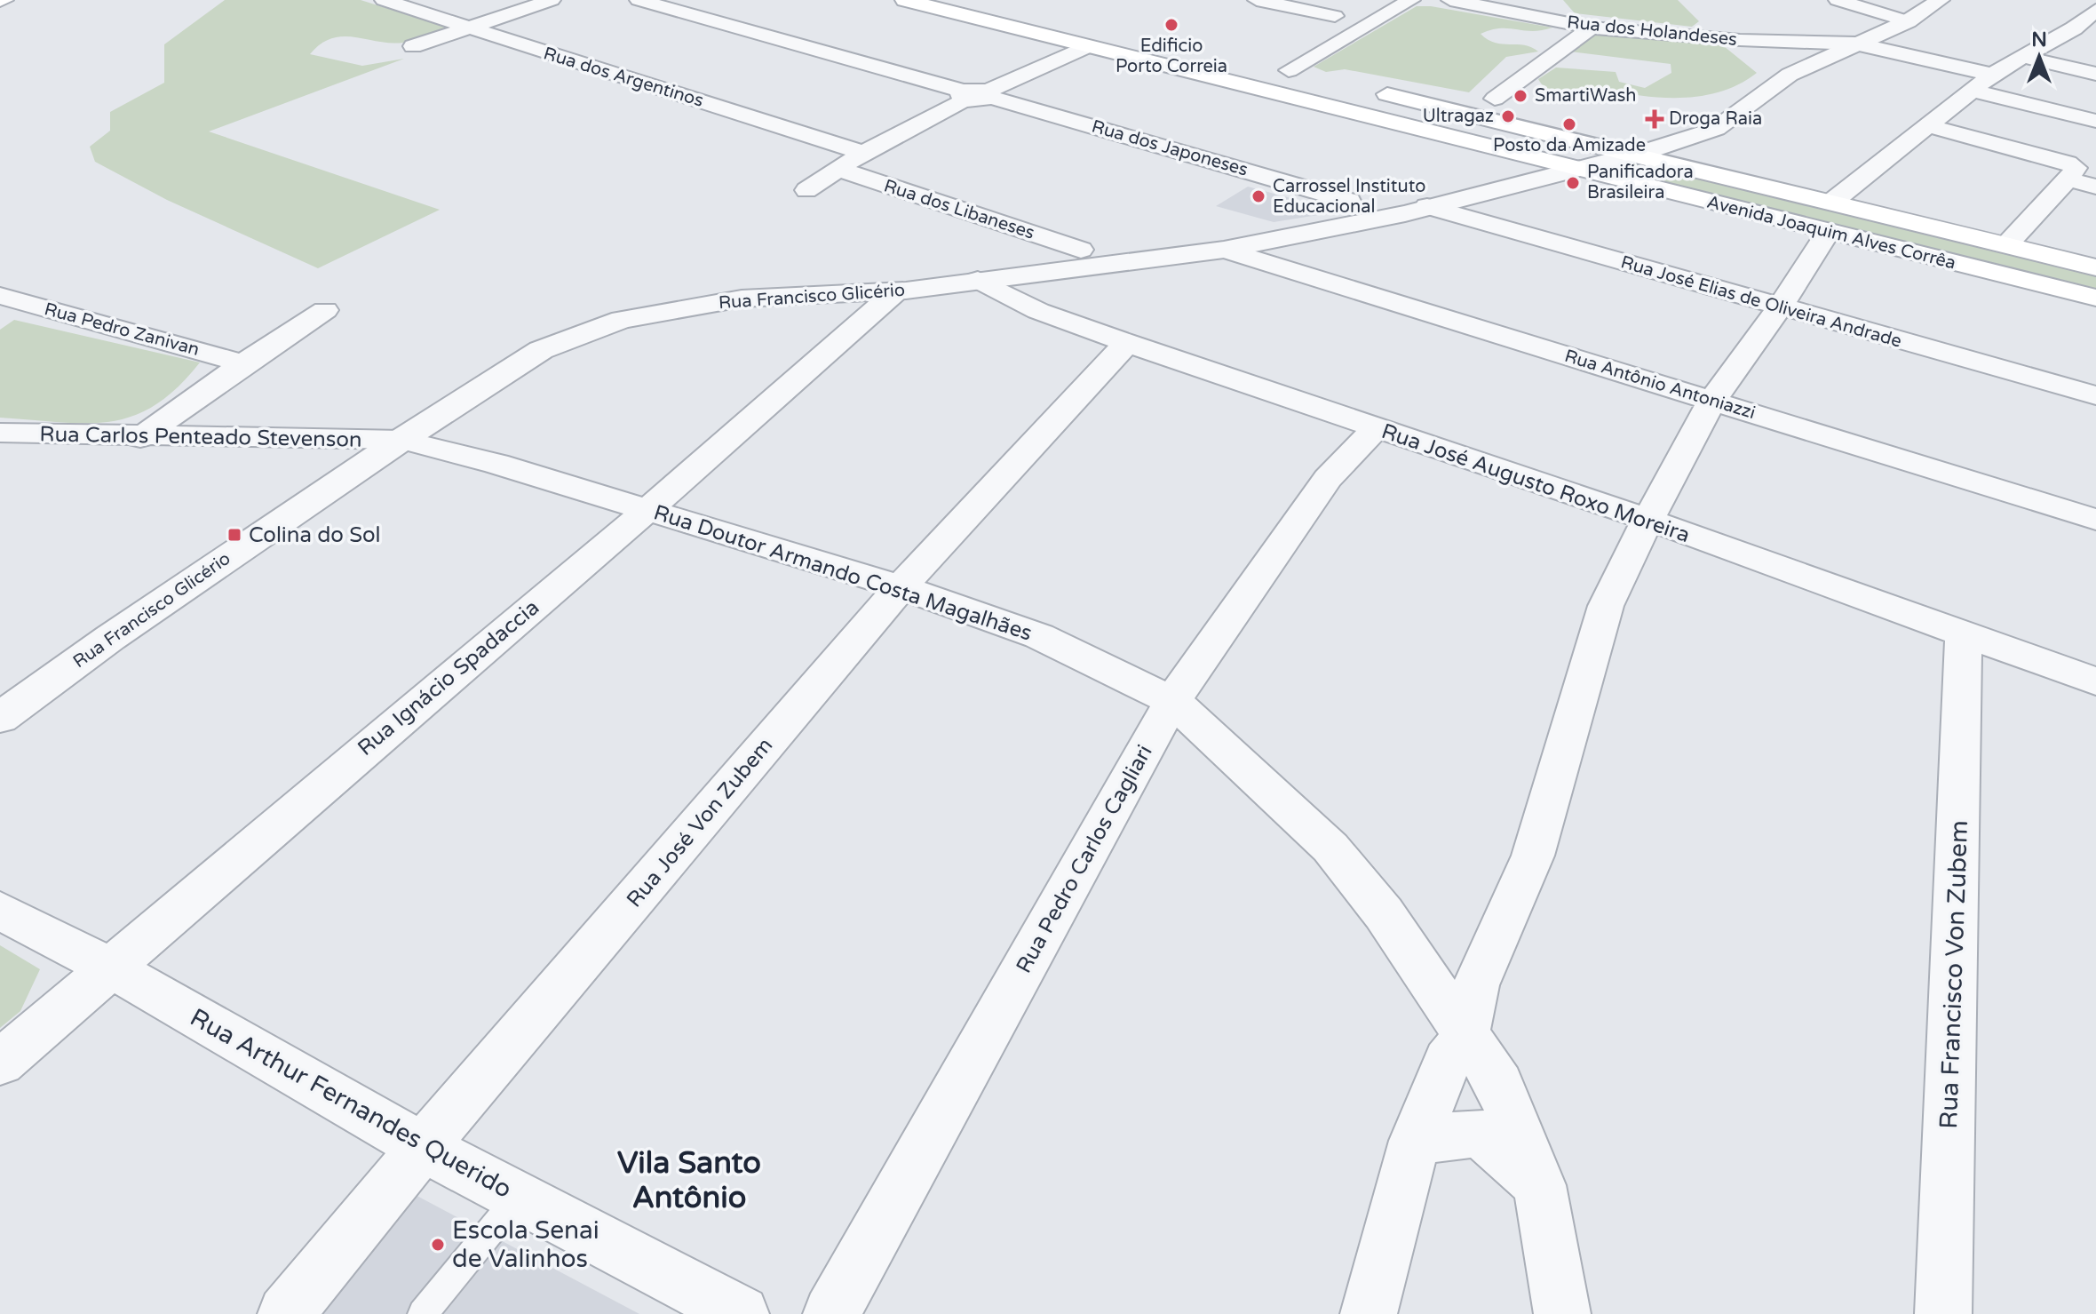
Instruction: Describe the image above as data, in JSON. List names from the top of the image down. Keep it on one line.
{"streets":{"main road":["Avenida Joaquim Alves Corrêa"],"street":["Rua dos Holandeses","Rua dos Argentinos","Rua dos Japoneses","Rua dos Libaneses","Rua Francisco Glicério","Rua José Elias de Oliveira Andrade","Rua Pedro Zanivan","Rua Antônio Antoniazzi","Rua Carlos Penteado Stevenson","Rua José Augusto Roxo Moreira","Rua Doutor Armando Costa Magalhães","Rua Ignácio Spadaccia","Rua José Von Zubem","Rua Pedro Carlos Cagliari","Rua Francisco Von Zubem","Rua Arthur Fernandes Querido"]},"crossings":[["Rua dos Holandeses","Rua Francisco Glicério"],["Avenida Joaquim Alves Corrêa","Rua Francisco Glicério"],["Rua Francisco Glicério","Rua José Elias de Oliveira Andrade"],["Rua Francisco Glicério","Rua Antônio Antoniazzi"],["Rua Francisco Glicério","Rua Carlos Penteado Stevenson"],["Rua Francisco Glicério","Rua José Augusto Roxo Moreira"],["Rua Francisco Glicério","Rua Doutor Armando Costa Magalhães"],["Rua Francisco Glicério","Rua Ignácio Spadaccia"],["Rua Carlos Penteado Stevenson","Rua Doutor Armando Costa Magalhães"],["Rua José Augusto Roxo Moreira","Rua José Von Zubem"],["Rua José Augusto Roxo Moreira","Rua Pedro Carlos Cagliari"],["Rua José Augusto Roxo Moreira","Rua Francisco Von Zubem"],["Rua Doutor Armando Costa Magalhães","Rua Ignácio Spadaccia"],["Rua Doutor Armando Costa Magalhães","Rua José Von Zubem"],["Rua Doutor Armando Costa Magalhães","Rua Pedro Carlos Cagliari"],["Rua Ignácio Spadaccia","Rua Arthur Fernandes Querido"],["Rua José Von Zubem","Rua Arthur Fernandes Querido"]],"districts":["Vila Santo Antônio"],"places":{"other":["Edificio Porto Correia","SmartiWash","Ultragaz","Posto da Amizade","Panificadora Brasileira","Carrossel Instituto Educacional","Escola Senai de Valinhos"],"health":["Droga Raia"],"transit":["Colina do Sol"]},"north":"top"}
